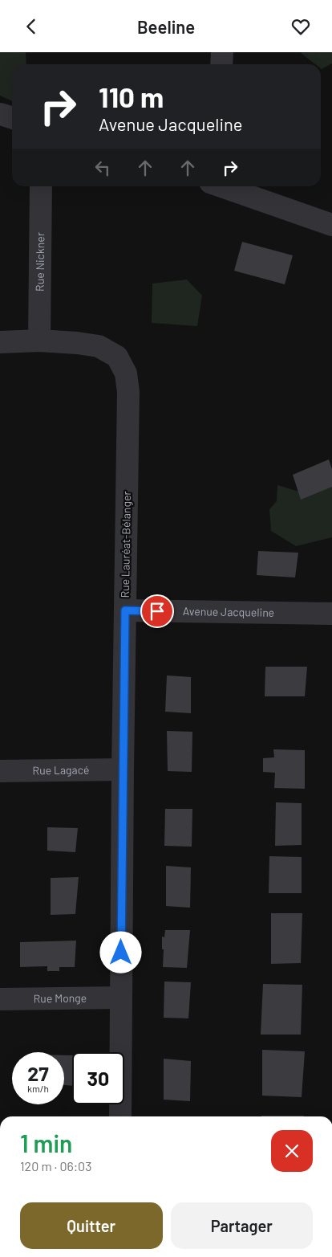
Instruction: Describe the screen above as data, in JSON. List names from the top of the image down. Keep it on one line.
{"streets":{"street":["Rue Nickner","Rue Lauréat-Bélanger","Avenue Jacqueline","Rue Lagacé","Rue Monge"]},"crossings":[["Rue Nickner","Rue Lauréat-Bélanger"],["Rue Lauréat-Bélanger","Avenue Jacqueline"],["Rue Lauréat-Bélanger","Rue Lagacé"],["Rue Lauréat-Bélanger","Rue Monge"]],"page":{"header":"Beeline","turn":["110 m","Avenue Jacqueline"],"speed":"27 km/h","limit":"30","heading":["1 min","120 m · 06:03"],"buttons":["Quitter","Partager"]}}
